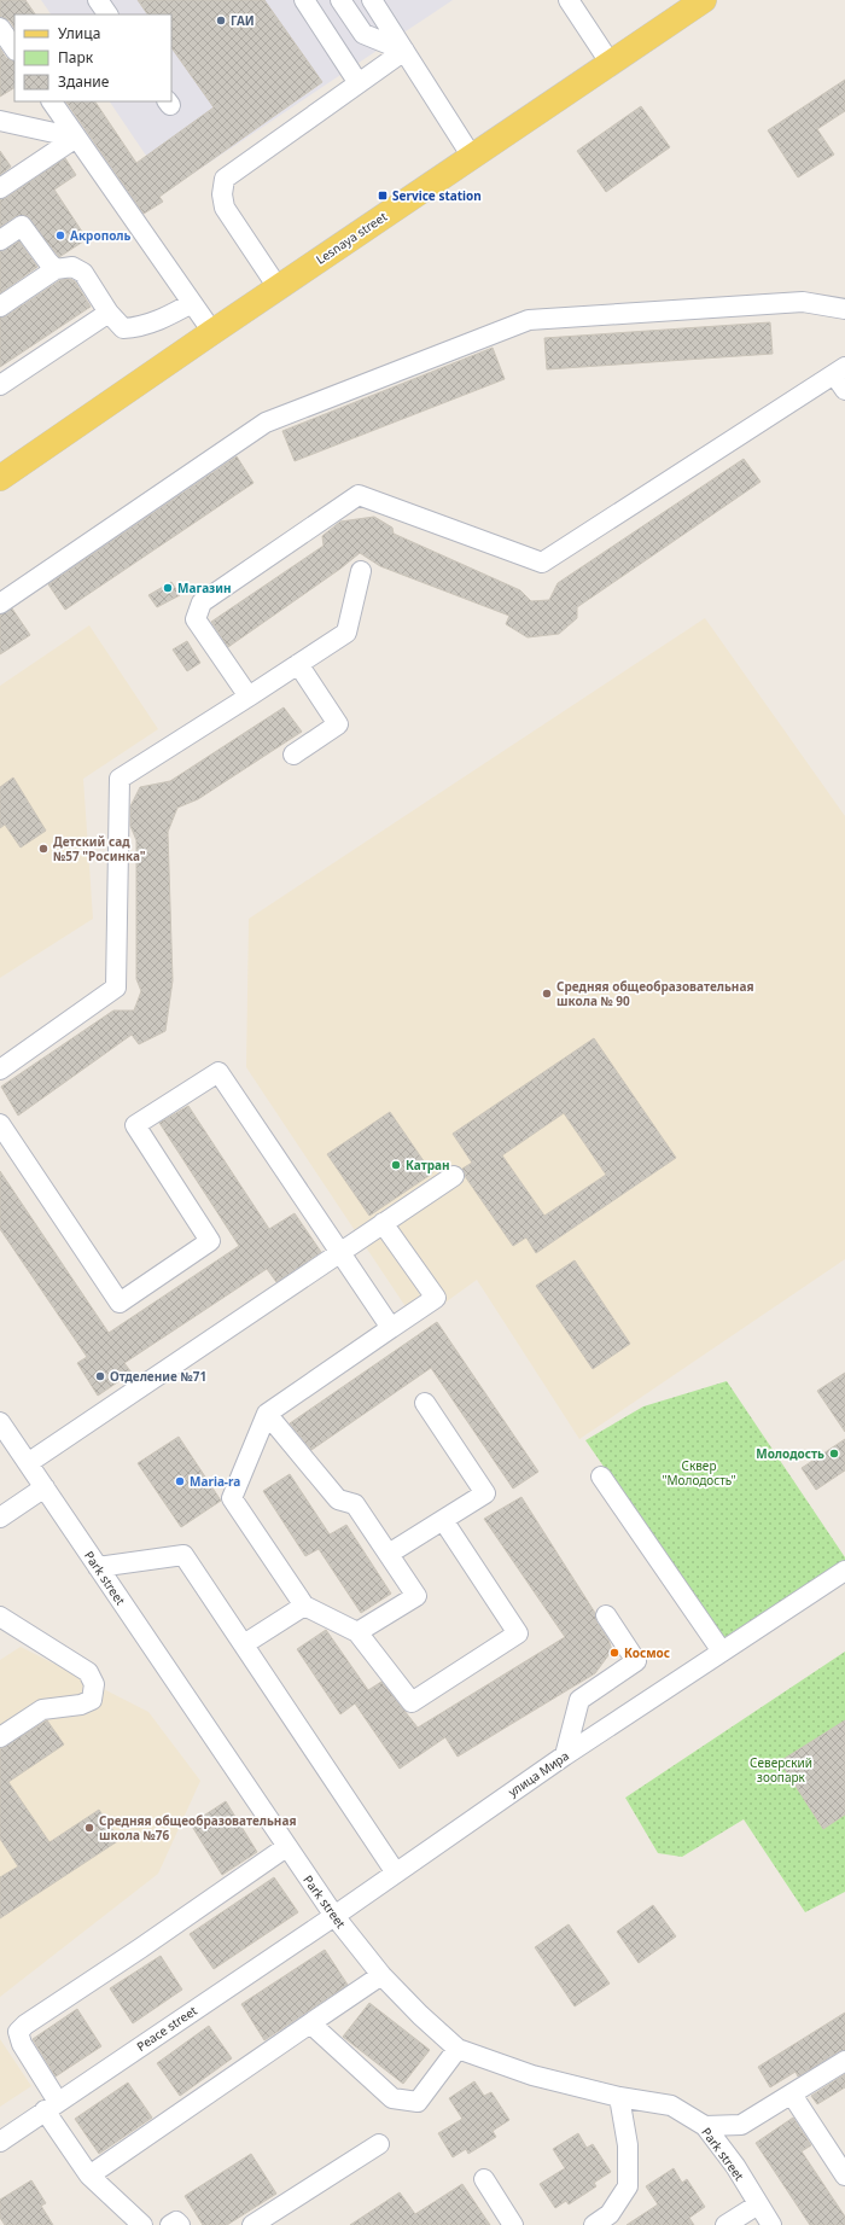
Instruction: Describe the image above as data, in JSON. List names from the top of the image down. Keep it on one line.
{"streets":{"main road":["Lesnaya street"],"street":["Park street","улица Мира","Peace street"]},"crossings":[["Park street","улица Мира"],["Park street","Peace street"],["улица Мира","Peace street"]],"parks":["Сквер \"Молодость\"","Северский зоопарк"],"places":{"other":["ГАИ","Акрополь","Магазин","Детский сад №57 \"Росинка\"","Средняя общеобразовательная школа № 90","Катран","Отделение №71","Молодость","Maria-ra","Космос","Средняя общеобразовательная школа №76"],"transit":["Service station"]},"legend":["Улица","Парк","Здание"]}
